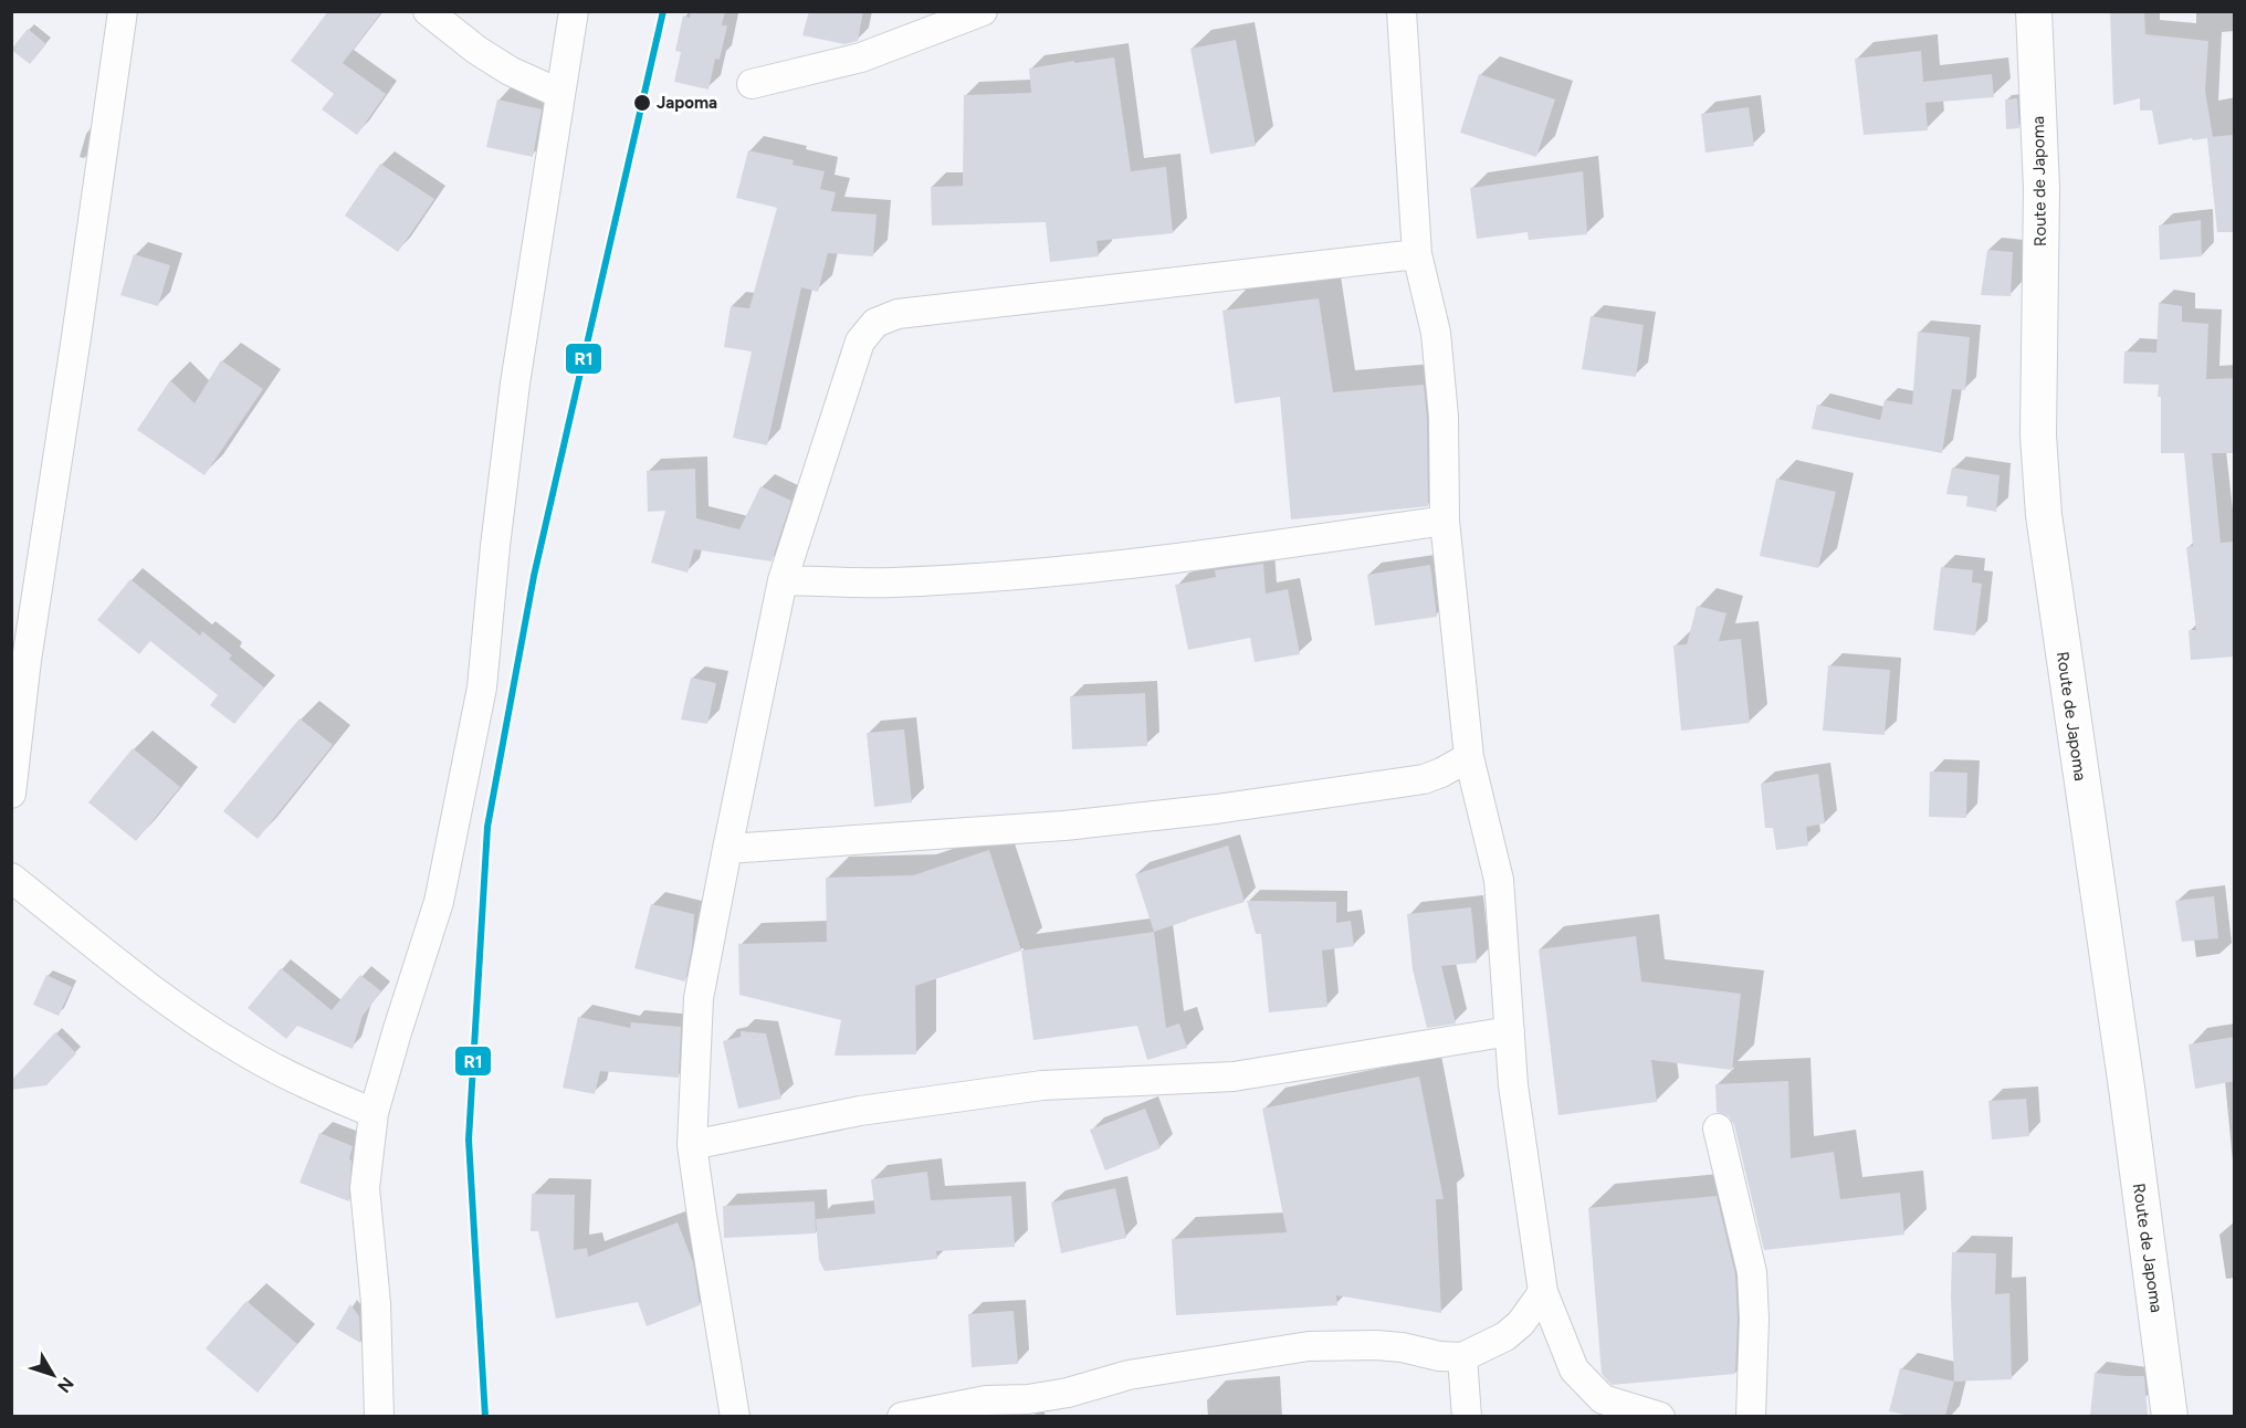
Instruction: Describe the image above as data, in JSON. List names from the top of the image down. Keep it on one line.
{"streets":{"street":["Route de Japoma"]},"places":["Japoma"],"lines":["transit line R1"],"north":"bottom right"}
